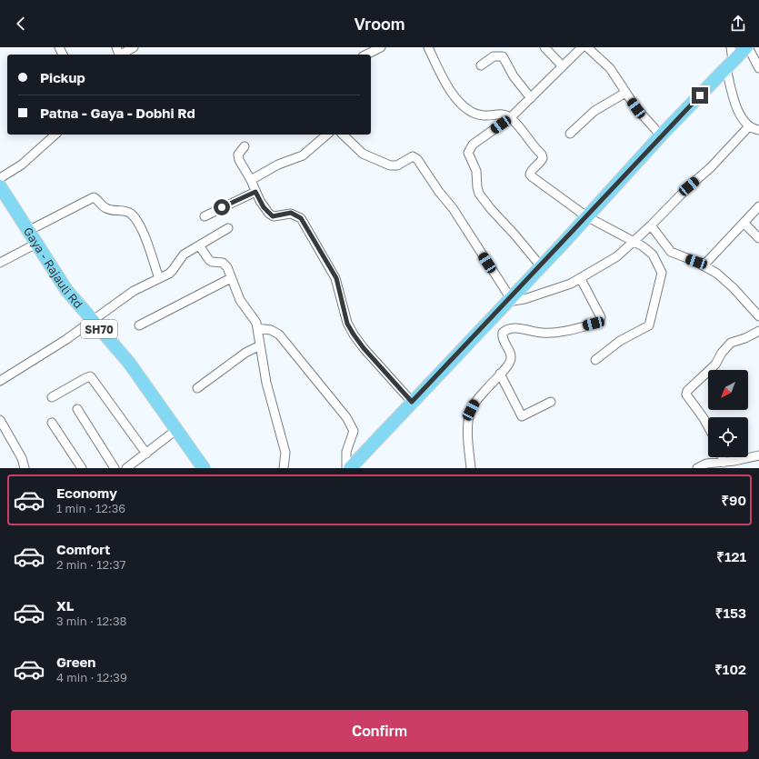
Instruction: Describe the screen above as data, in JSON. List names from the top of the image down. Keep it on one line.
{"streets":{"main road":["Gaya - Rajauli Rd","SH70"]},"north":"bottom left","page":{"header":"Vroom","banner":["Pickup","Patna - Gaya - Dobhi Rd"],"list":[{"name":"Economy","note":"1 min · 12:36","value":"₹90"},{"name":"Comfort","note":"2 min · 12:37","value":"₹121"},{"name":"XL","note":"3 min · 12:38","value":"₹153"},{"name":"Green","note":"4 min · 12:39","value":"₹102"}],"buttons":"Confirm"}}
